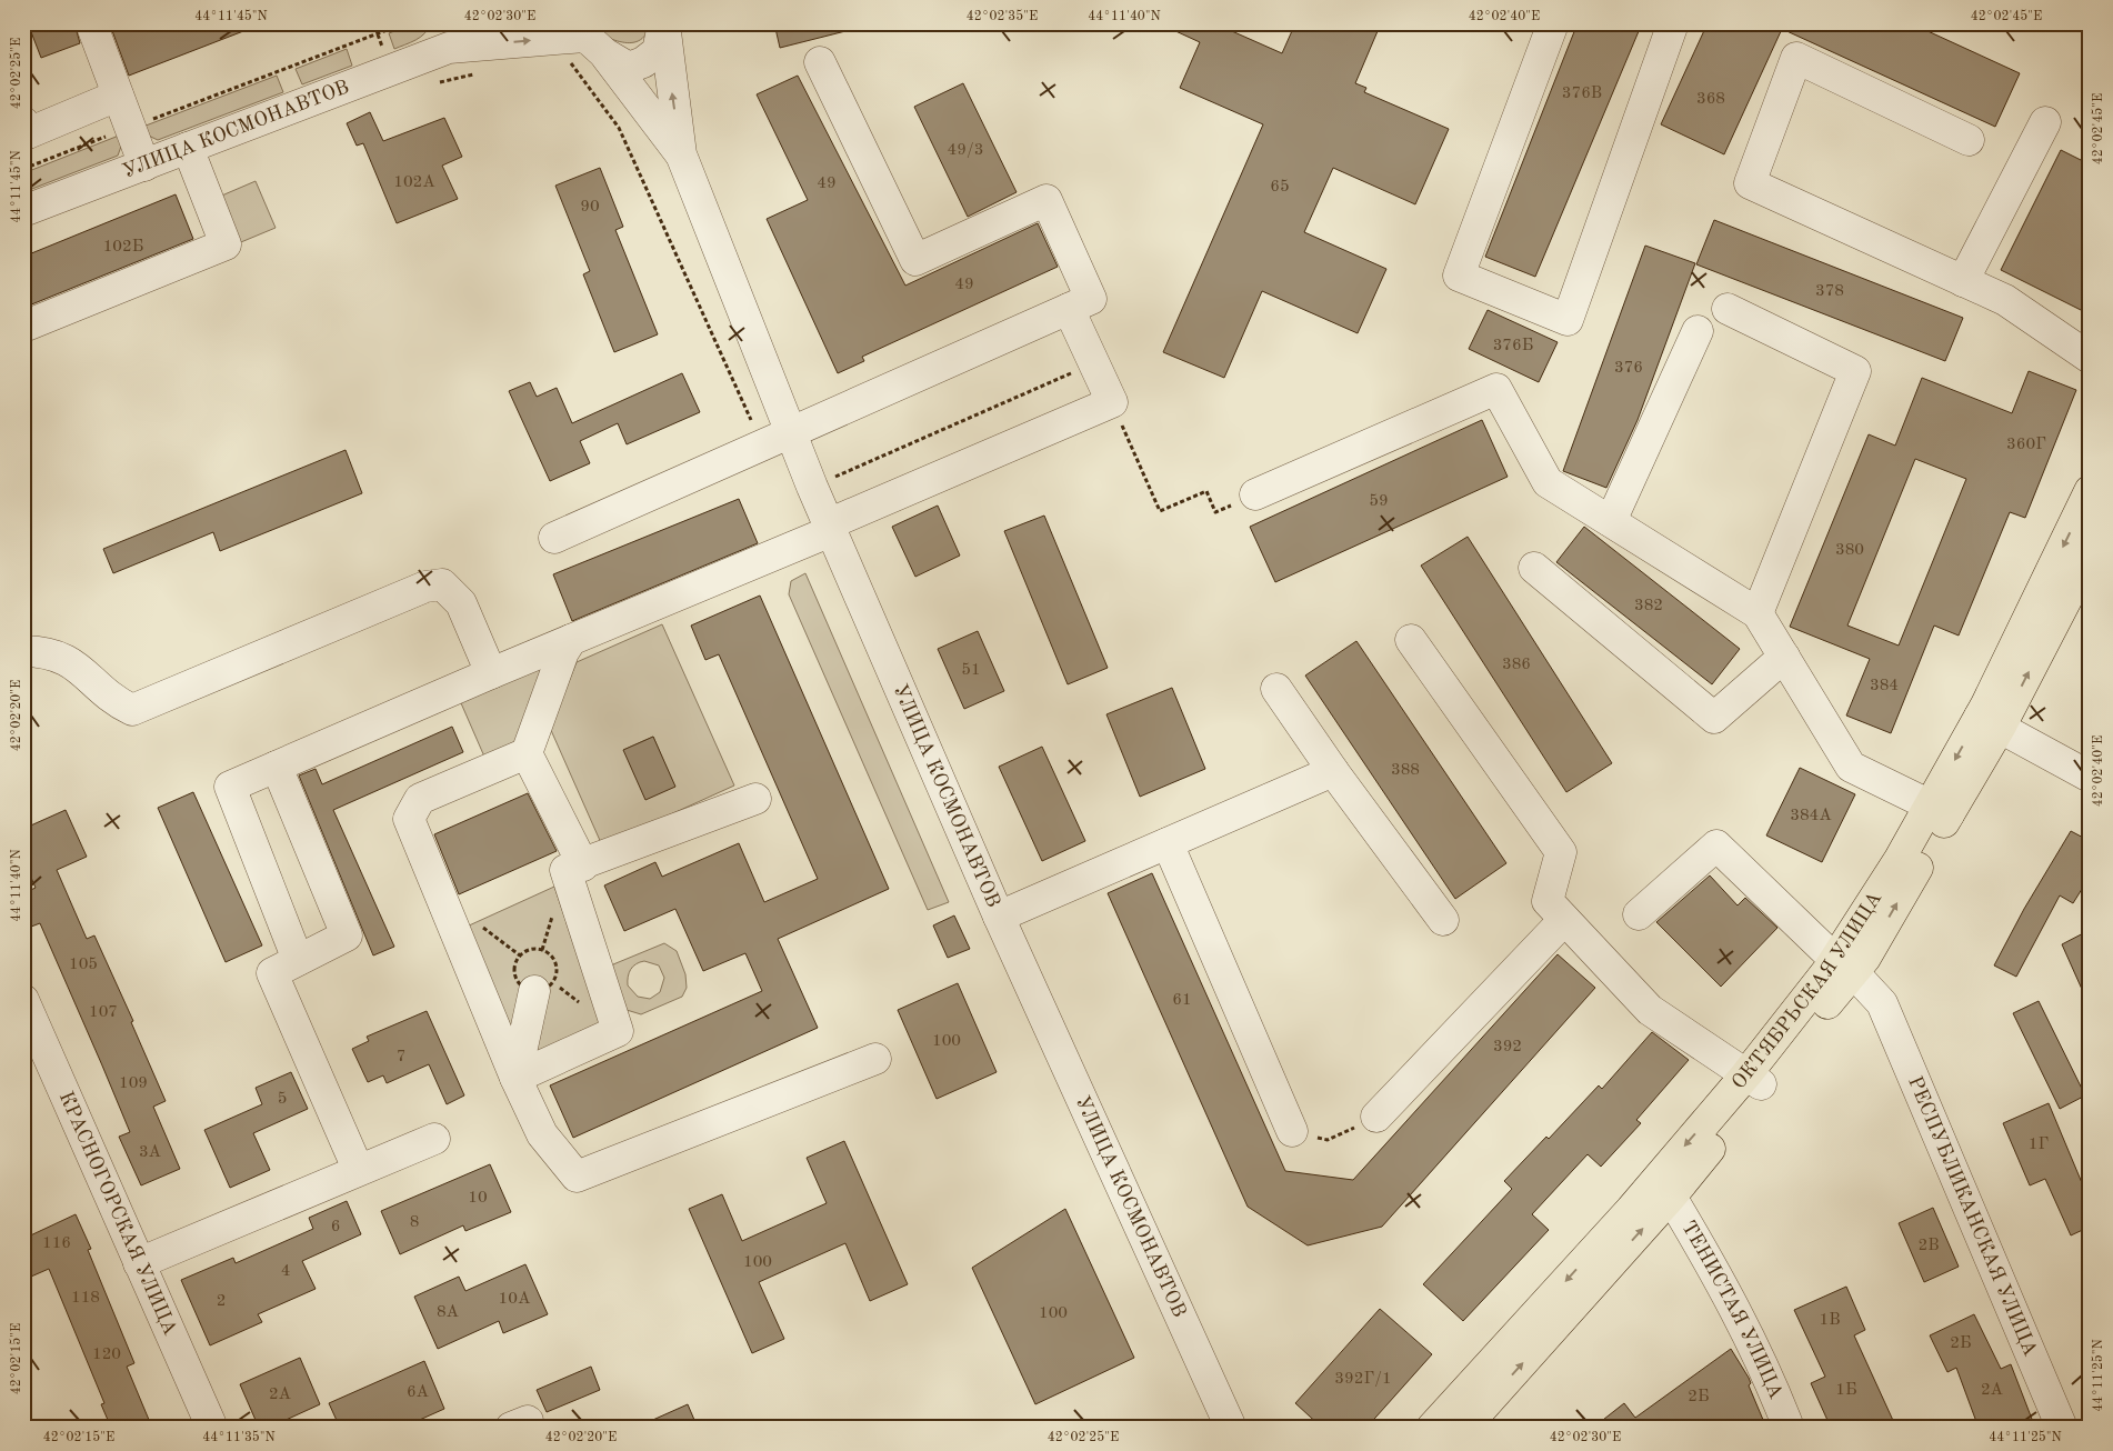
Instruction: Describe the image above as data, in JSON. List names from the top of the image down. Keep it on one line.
{"streets":{"main road":["ОКТЯБРЬСКАЯ УЛИЦА"],"street":["УЛИЦА КОСМОНАВТОВ","КРАСНОГОРСКАЯ УЛИЦА","РЕСПУБЛИКАНСКАЯ УЛИЦА","ТЕНИСТАЯ УЛИЦА"]},"crossings":[["ОКТЯБРЬСКАЯ УЛИЦА","РЕСПУБЛИКАНСКАЯ УЛИЦА"],["ОКТЯБРЬСКАЯ УЛИЦА","ТЕНИСТАЯ УЛИЦА"]],"house_numbers":["376В","368","49/3","102А","49","65","90","102Б","49","378","376Б","376","360Г","59","380","382","386","51","384","388","384А","105","61","107","100","392","7","109","5","1Г","3А","10","8","6","116","2В","100","4","118","10А","2","8А","100","1В","2Б","120","392Г/1","1Б","2А","6А","2А","2Б"],"coordinates":["44°11'45\"N","42°02'30\"E","42°02'35\"E","44°11'40\"N","42°02'40\"E","42°02'45\"E","42°02'25\"E","42°02'20\"E","42°02'15\"E","44°11'25\"N","44°11'35\"N"]}
